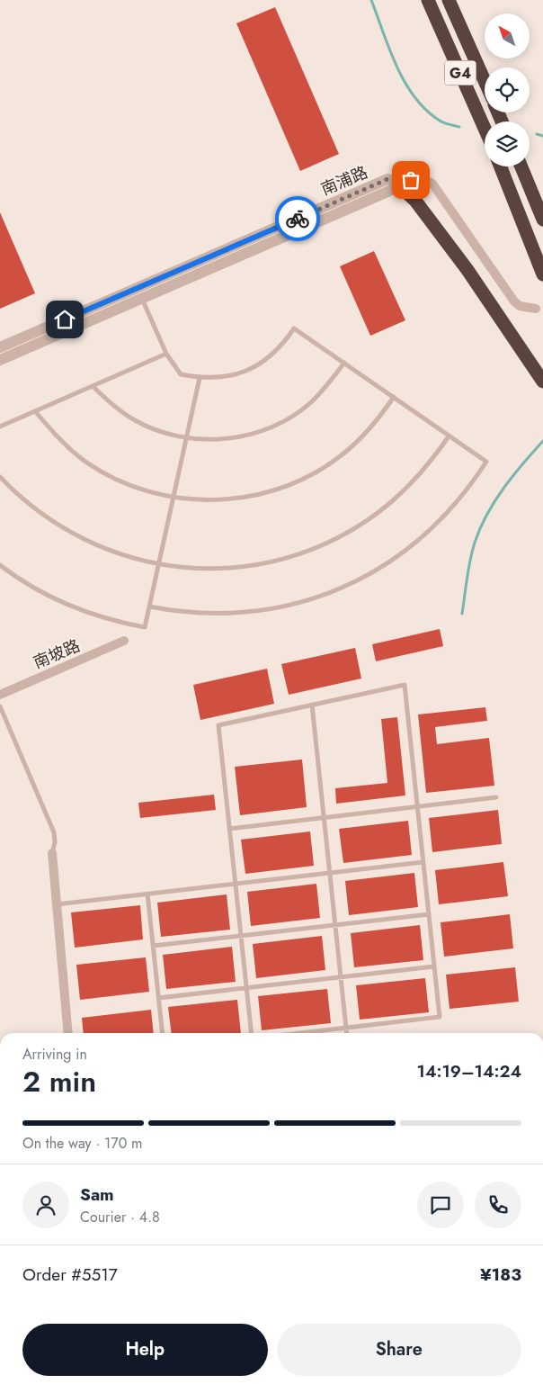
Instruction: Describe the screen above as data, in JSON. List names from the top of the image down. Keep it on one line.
{"streets":{"highway":["G4"],"street":["南浦路","南坡路"]},"north":"top left","page":{"heading":["2 min","Arriving in","14:19–14:24"],"panel":["Sam","Courier · 4.8","Order #5517","¥183"],"bar":"On the way · 170 m","buttons":["Help","Share"]}}
